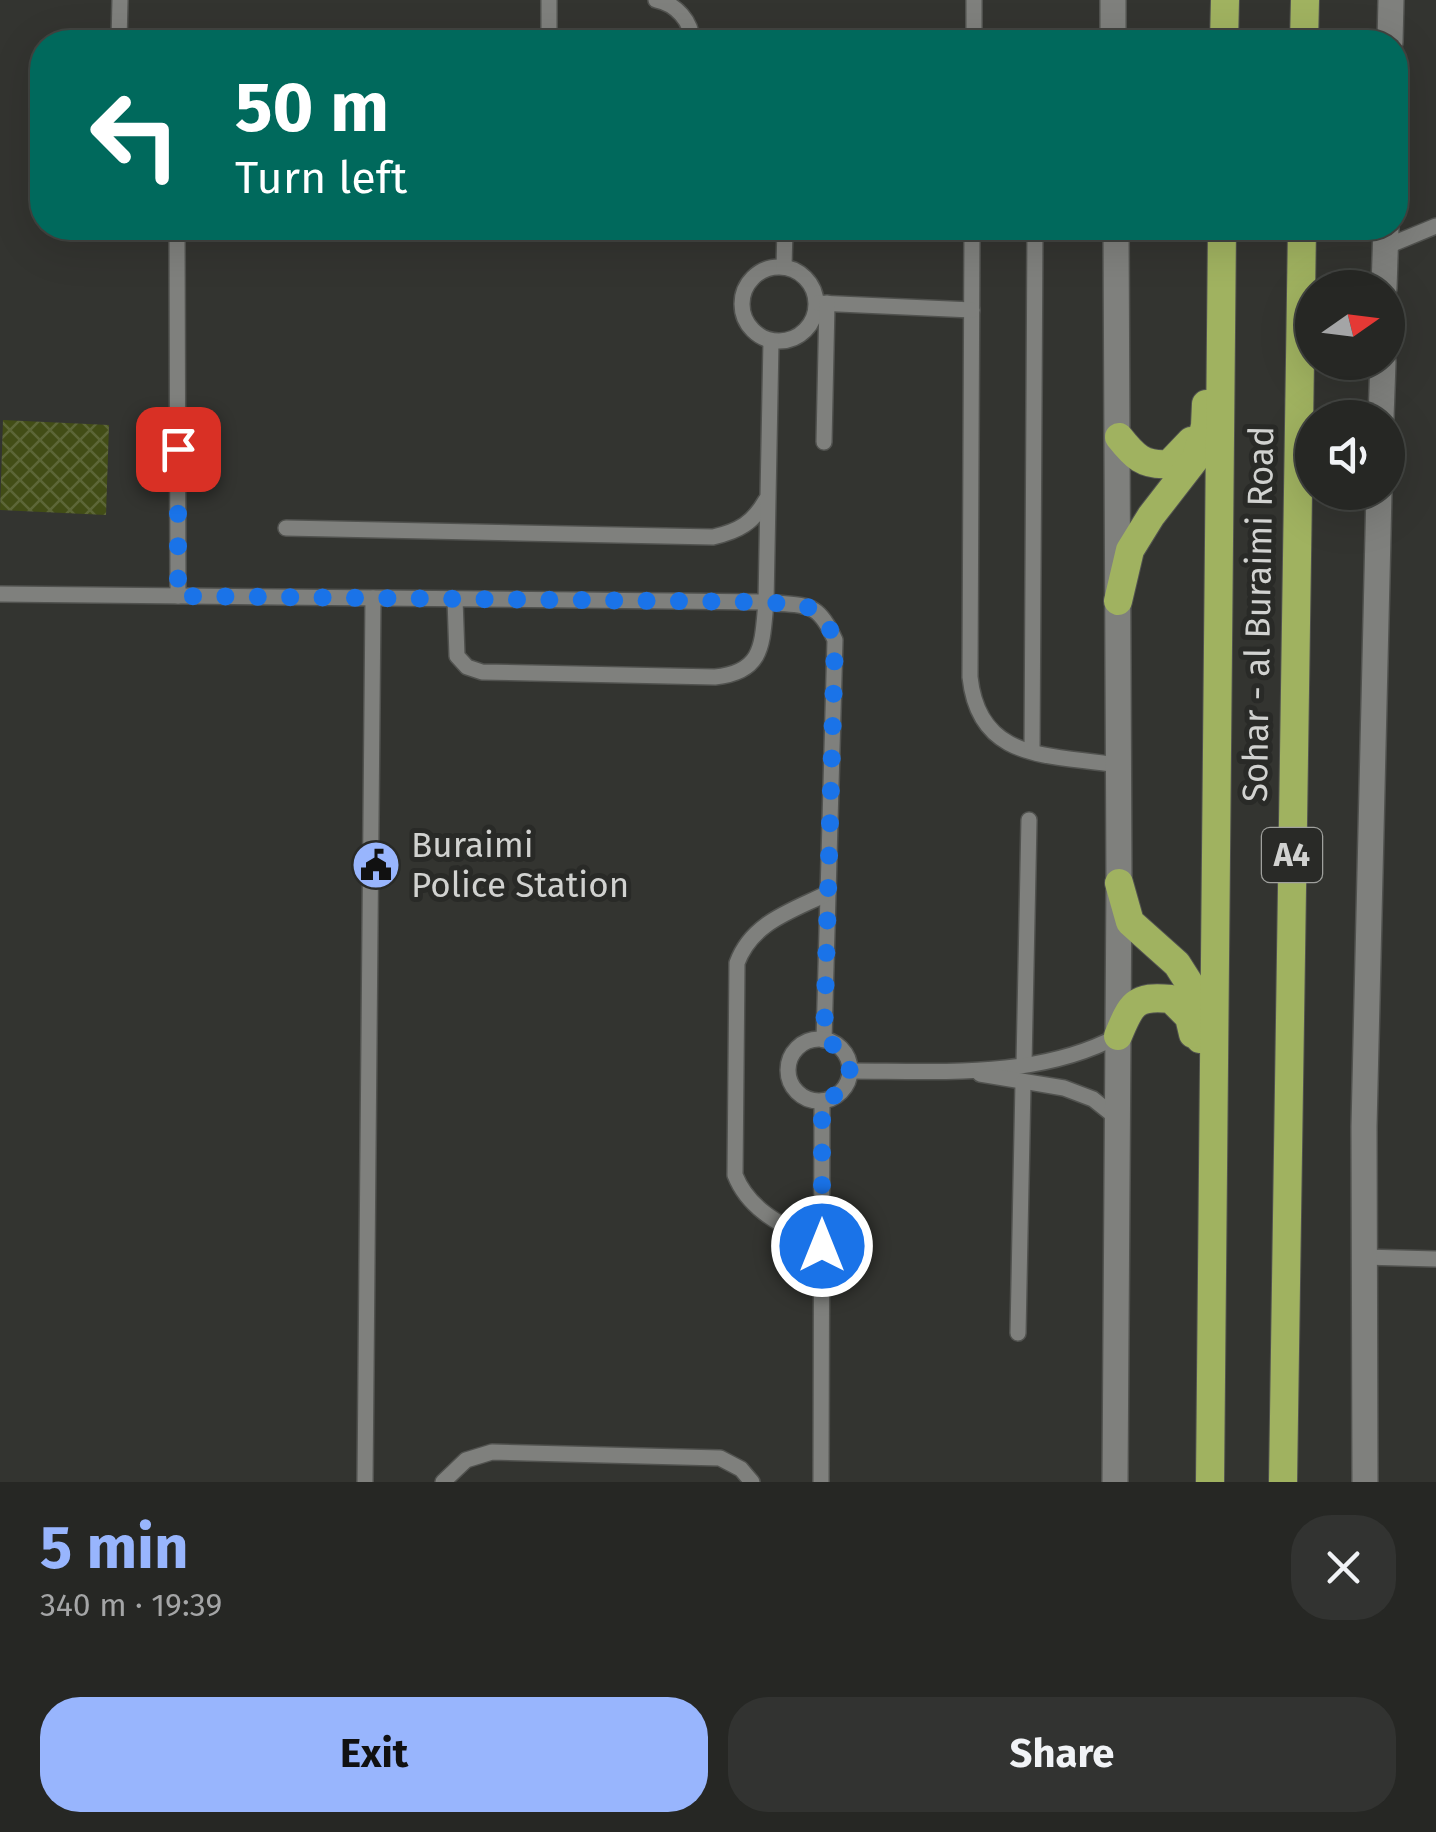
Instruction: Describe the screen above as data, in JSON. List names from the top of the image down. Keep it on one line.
{"streets":{"highway":["Sohar - al Buraimi Road","A4"]},"places":{"public building":["Buraimi Police Station"]},"north":"right","page":{"turn":["50 m","Turn left"],"heading":["5 min","340 m · 19:39"],"buttons":["Exit","Share"]}}
